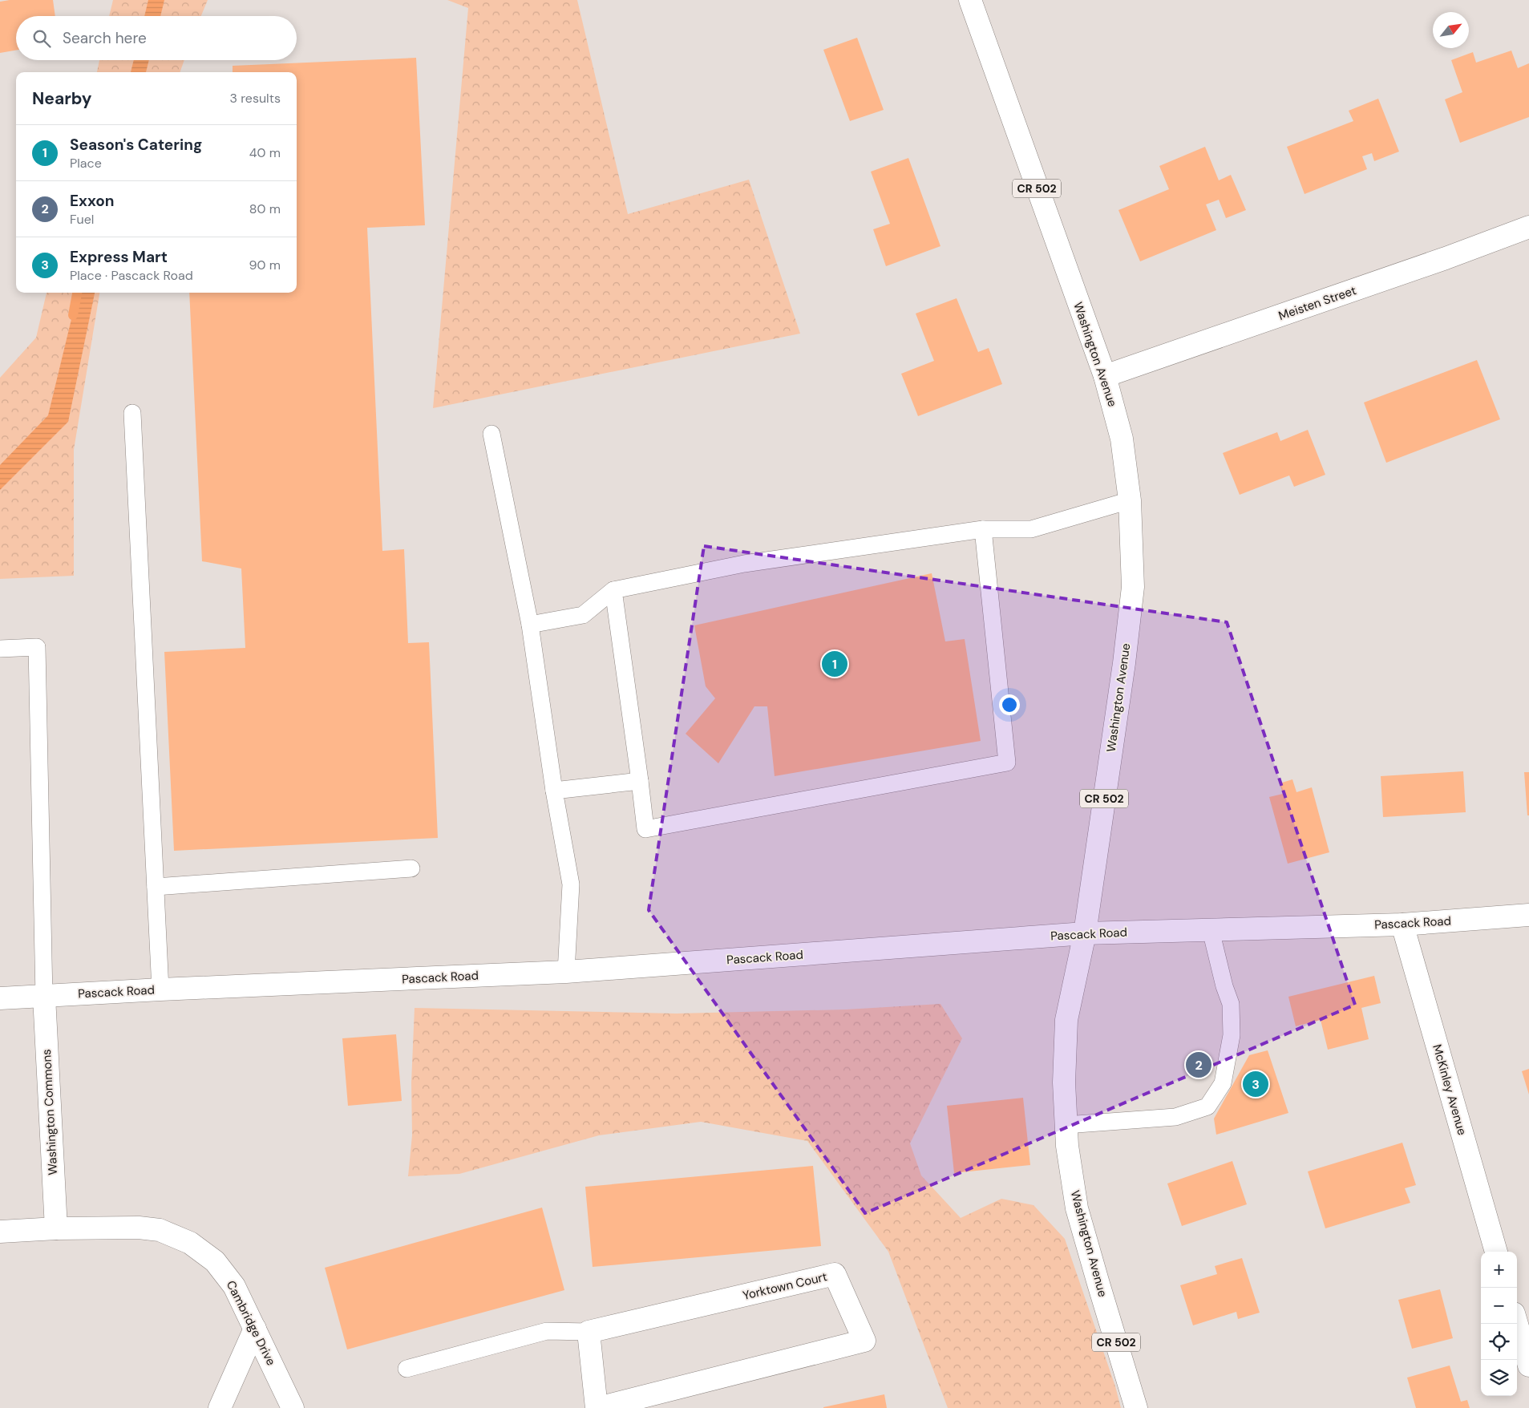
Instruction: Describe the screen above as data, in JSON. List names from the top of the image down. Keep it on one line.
{"streets":{"street":["CR 502","Meisten Street","Washington Avenue","Pascack Road","McKinley Avenue","Washington Commons","Yorktown Court","Cambridge Drive"]},"crossings":[["Meisten Street","Washington Avenue"],["Washington Avenue","Pascack Road"],["Pascack Road","McKinley Avenue"],["Pascack Road","Washington Commons"],["Washington Commons","Cambridge Drive"]],"north":"top right","page":{"search":"Search here","heading":["Nearby","3 results"],"list":[{"mark":"1","name":"Season's Catering","note":"Place","value":"40 m"},{"mark":"2","name":"Exxon","note":"Fuel","value":"80 m"},{"mark":"3","name":"Express Mart","note":"Place · Pascack Road","value":"90 m"}],"pins":["1","2","3"],"map_buttons":["+","−"]}}
